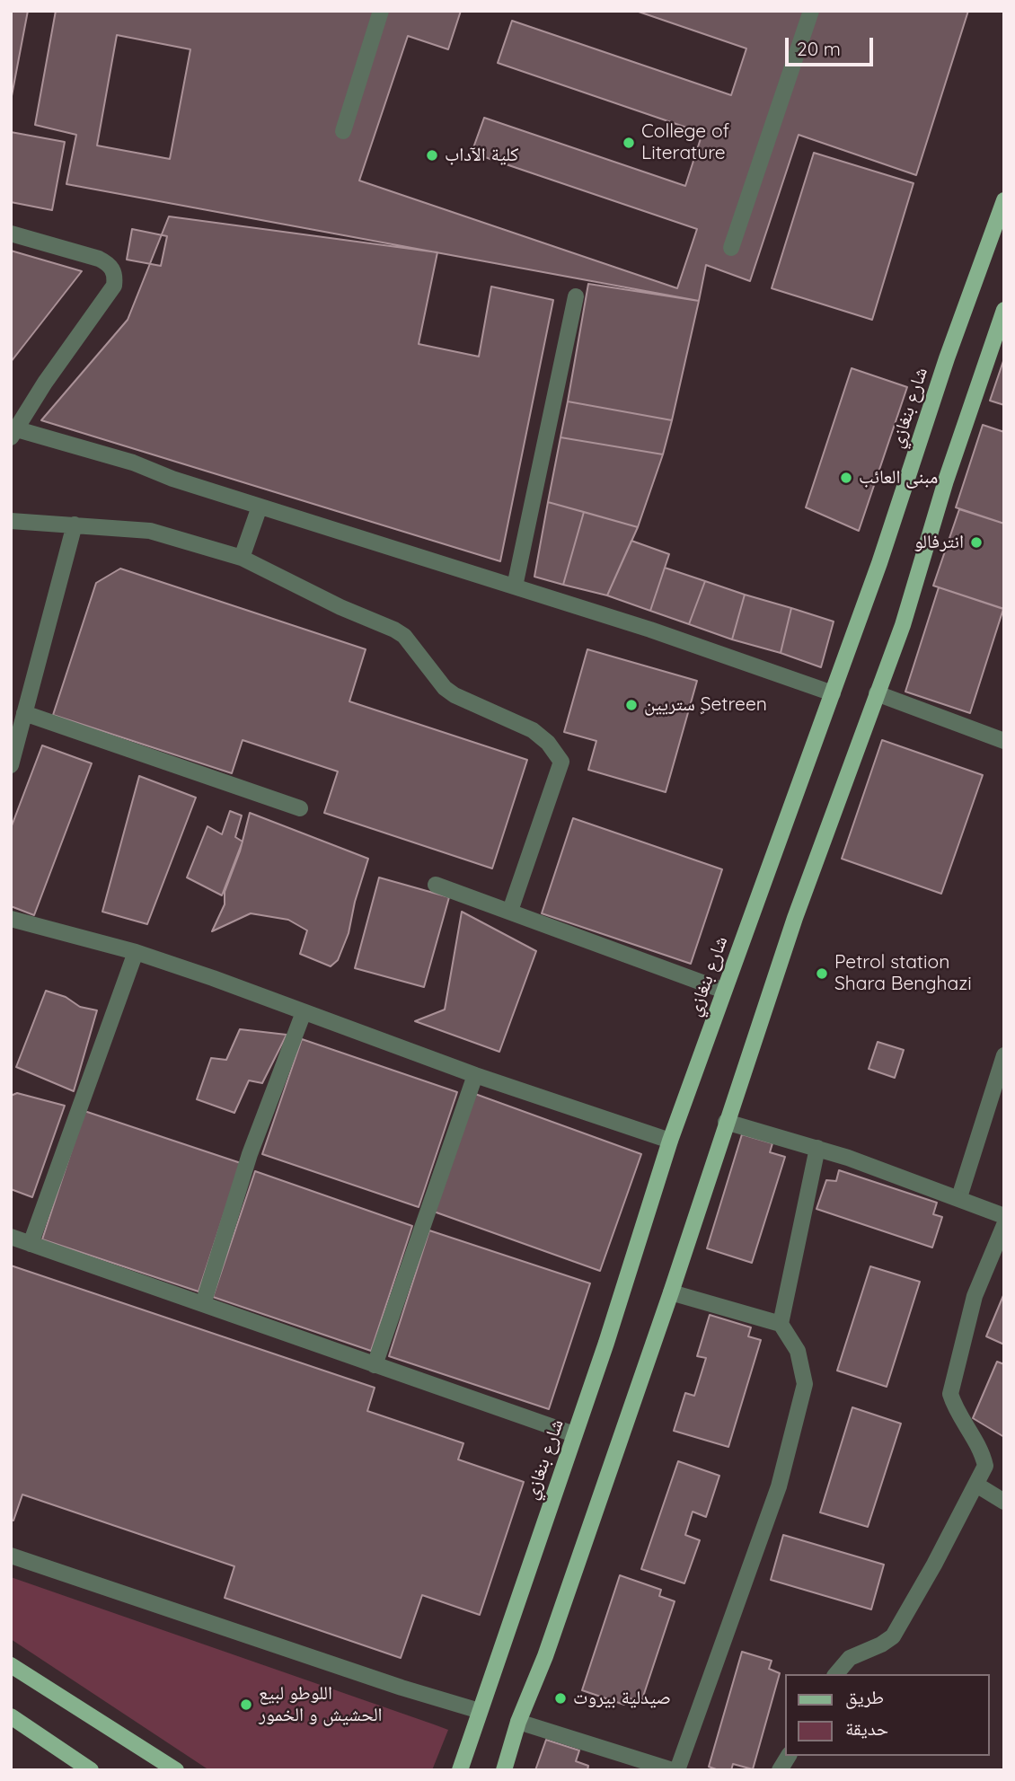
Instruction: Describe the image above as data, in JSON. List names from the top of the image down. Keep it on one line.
{"streets":{"main road":["شارع بنغازي"]},"places":["College of Literature","كلية الآداب","مبنى العائب","انترفالو","ستريين ٍSetreen","Petrol station Shara Benghazi","صيدلية بيروت","اللوطو لبيع الحشيش و الخمور"],"legend":["طريق","حديقة"],"scale_bar":"20 m"}
